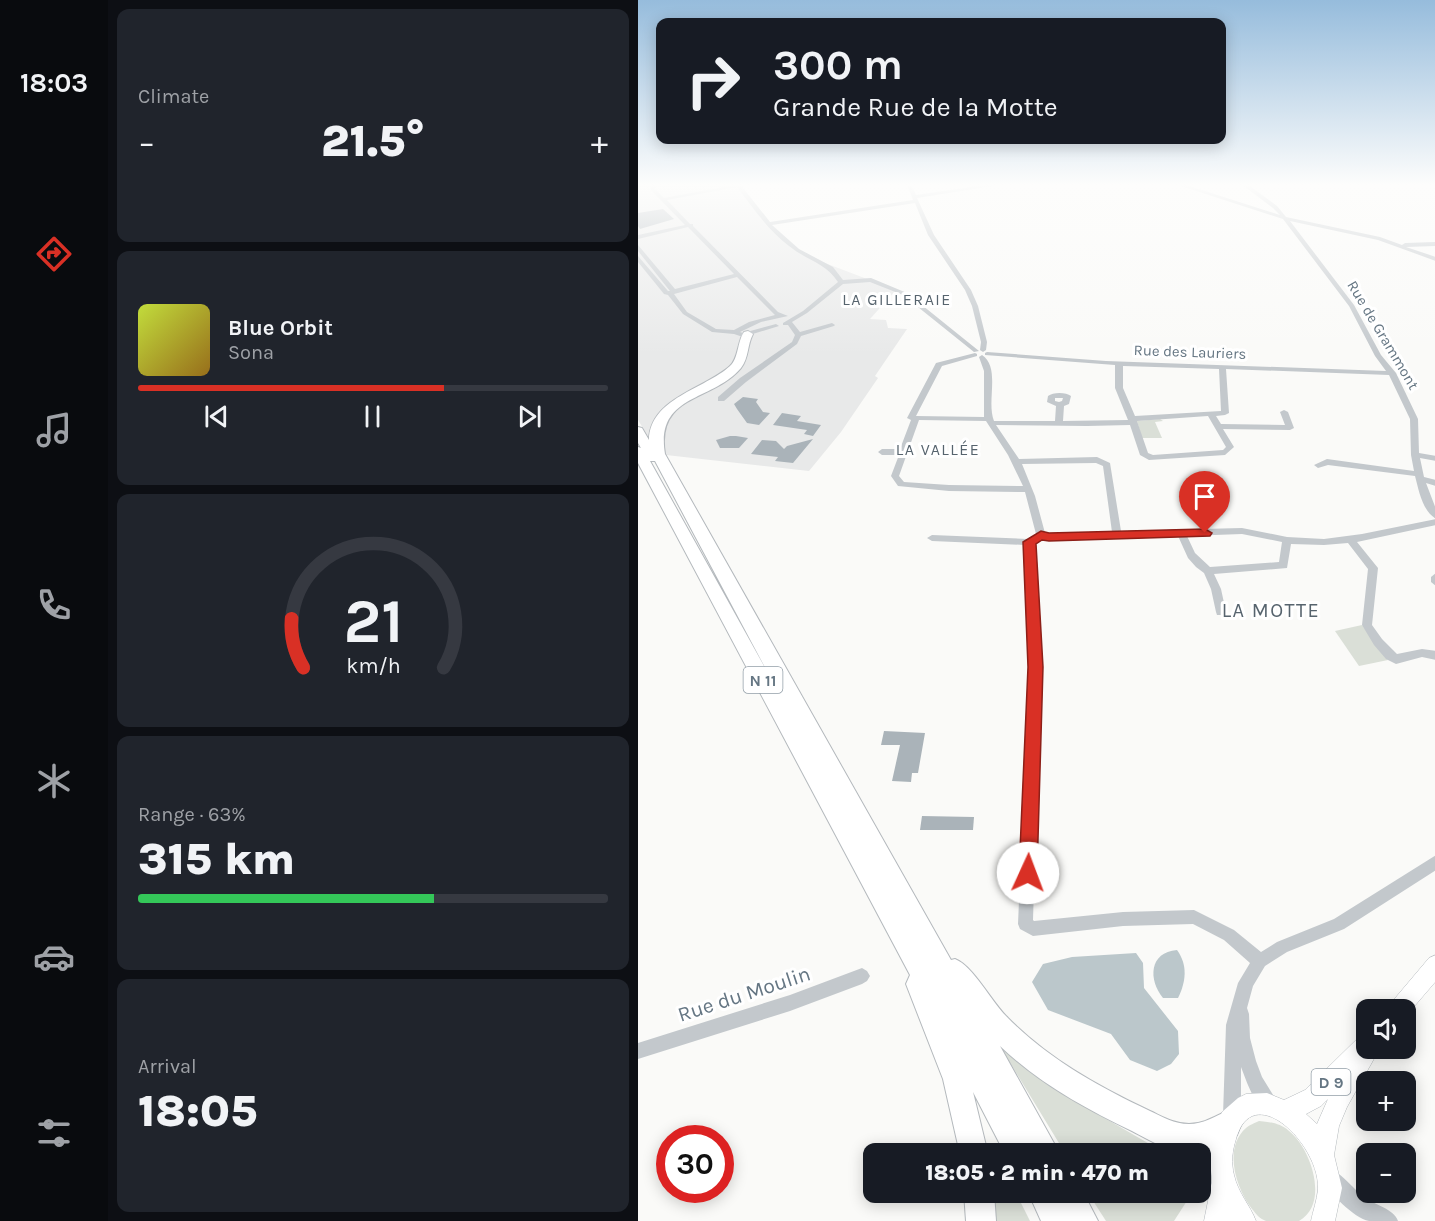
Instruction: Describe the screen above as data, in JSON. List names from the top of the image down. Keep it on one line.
{"streets":{"highway":["N 11"],"main road":["D 9"],"street":["Rue de Grammont","Rue des Lauriers","Rue du Moulin"]},"crossings":[["Rue de Grammont","Rue des Lauriers"]],"districts":["LA GILLERAIE","LA VALLÉE","LA MOTTE"],"page":{"tabs":"18:03","tile":["Climate",["Range · 63%","315 km"],["Arrival","18:05"]],"turn":["300 m","Grande Rue de la Motte"],"heat":["−","21.5°","+"],"song":["Blue Orbit","Sona"],"map_buttons":["+","−"],"limit":"30","trip":"18:05 · 2 min · 470 m","gauge":["21","km/h"]}}
